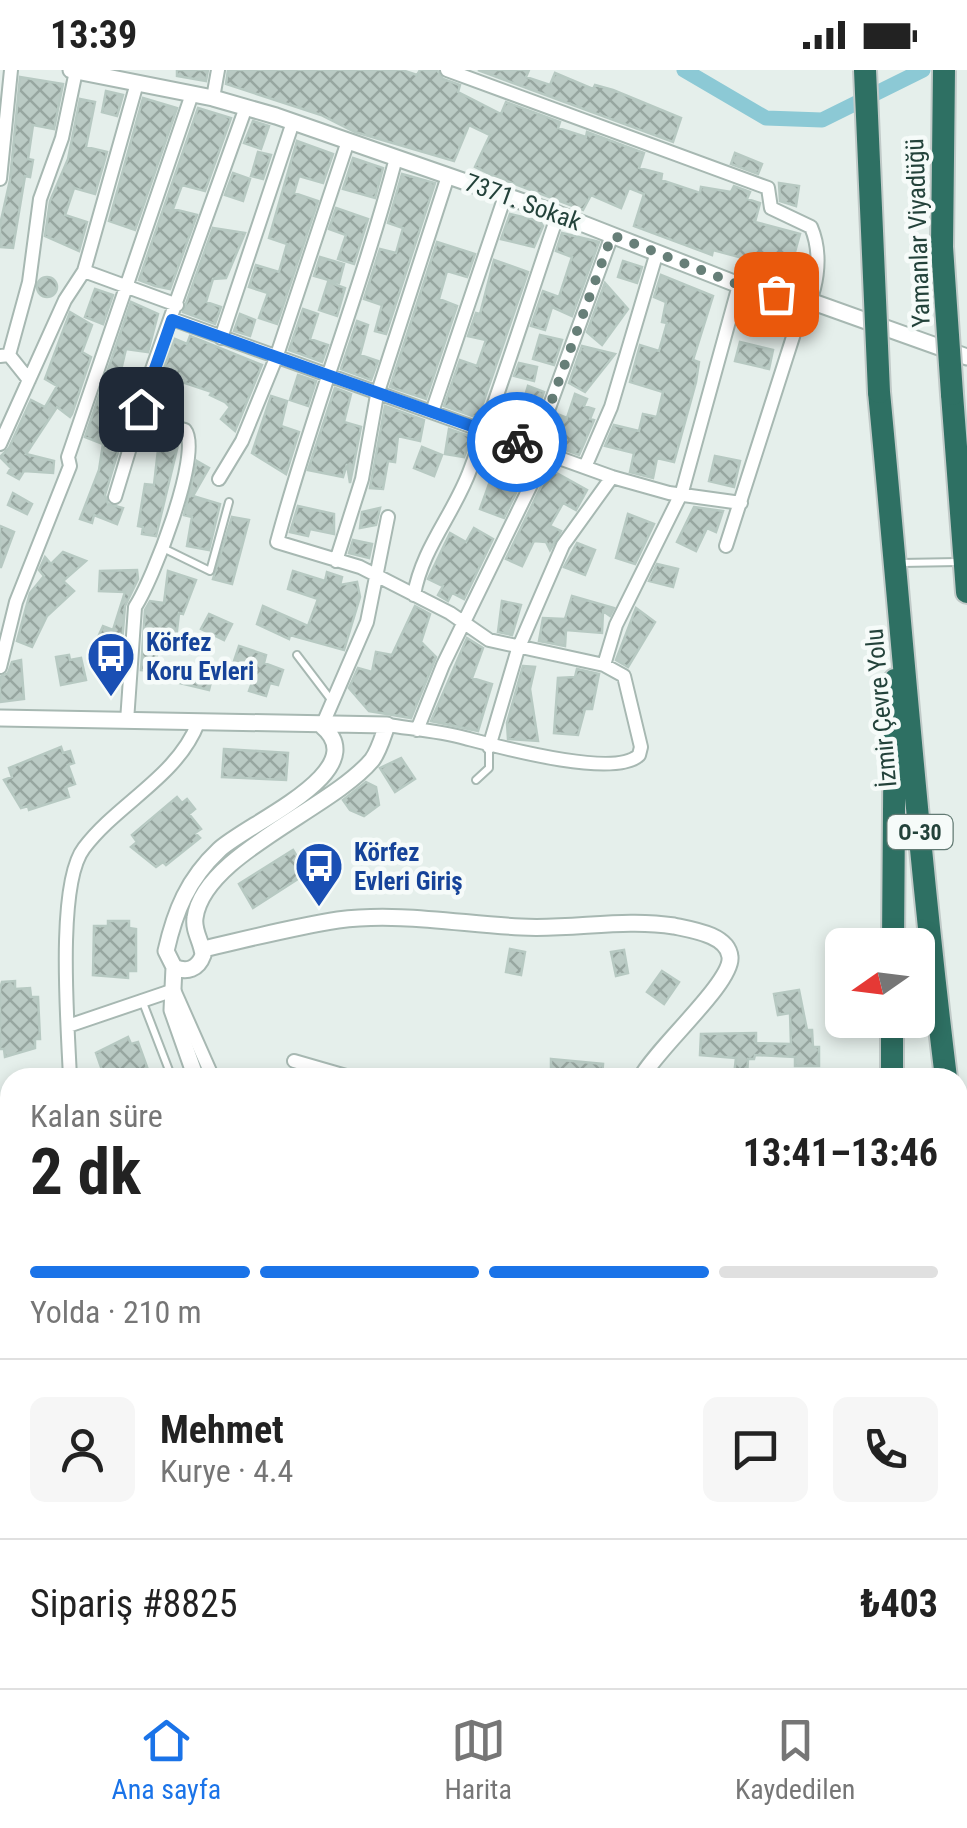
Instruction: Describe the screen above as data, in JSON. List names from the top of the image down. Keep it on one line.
{"streets":{"highway":["Yamanlar Viyadüğü","İzmir Çevre Yolu","O-30"],"street":["7371. Sokak"]},"crossings":[["Yamanlar Viyadüğü","İzmir Çevre Yolu"]],"places":{"bus stop":["Körfez Koru Evleri","Körfez Evleri Giriş"]},"north":"left","page":{"status":"13:39","heading":["2 dk","Kalan süre","13:41–13:46"],"panel":["Mehmet","Kurye · 4.4","Sipariş #8825","₺403"],"bar":"Yolda · 210 m","tabs":["Ana sayfa","Harita","Kaydedilen"]}}
